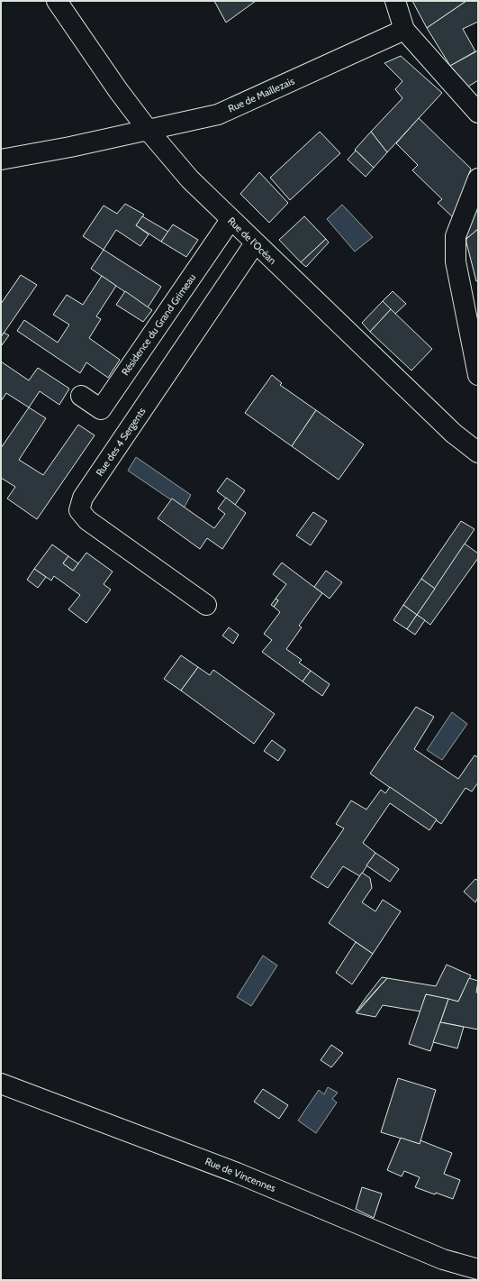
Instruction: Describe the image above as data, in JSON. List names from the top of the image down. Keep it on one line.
{"streets":{"street":["Rue de Maillezais","Rue de l'Océan","Résidence du Grand Grimeau","Rue des 4 Sergents","Rue de Vincennes"]},"crossings":[["Rue de Maillezais","Rue de l'Océan"],["Rue de l'Océan","Résidence du Grand Grimeau"],["Rue de l'Océan","Rue des 4 Sergents"]]}
